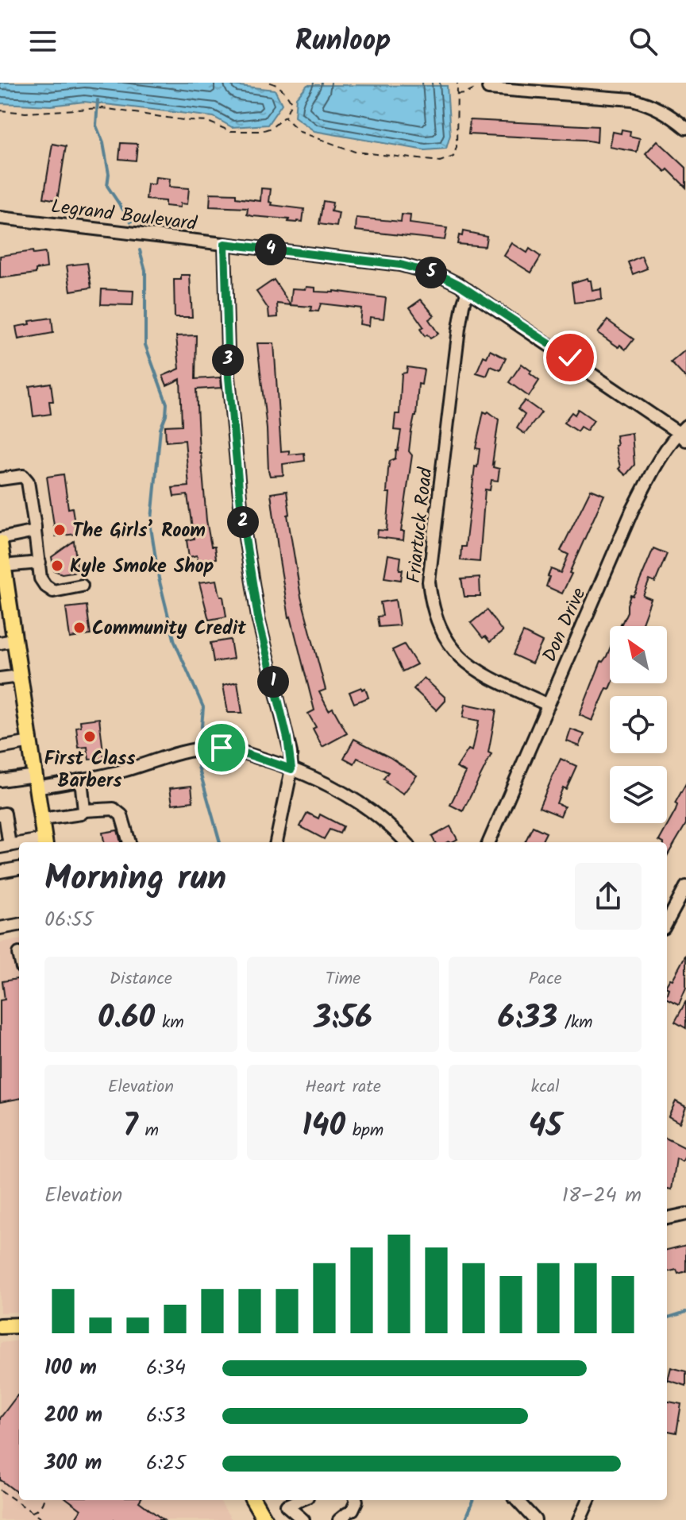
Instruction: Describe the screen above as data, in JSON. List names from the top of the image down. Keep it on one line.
{"streets":{"street":["Legrand Boulevard","Friartuck Road","Don Drive"]},"crossings":[["Legrand Boulevard","Friartuck Road"],["Legrand Boulevard","Don Drive"],["Friartuck Road","Don Drive"]],"places":["The Girls’ Room","Kyle Smoke Shop","Community Credit","First Class Barbers"],"north":"top left","page":{"header":"Runloop","pins":["4","5","3","2","1"],"heading":["Morning run","06:55"],"stats":[["Distance","0.60 km"],["Time","3:56"],["Pace","6:33 /km"],["Elevation","7 m"],["Heart rate","140 bpm"],["kcal","45"]],"chart":["Elevation","18–24 m"],"list":[{"name":"100 m","note":"6:34"},{"name":"200 m","note":"6:53"},{"name":"300 m","note":"6:25"}]}}
